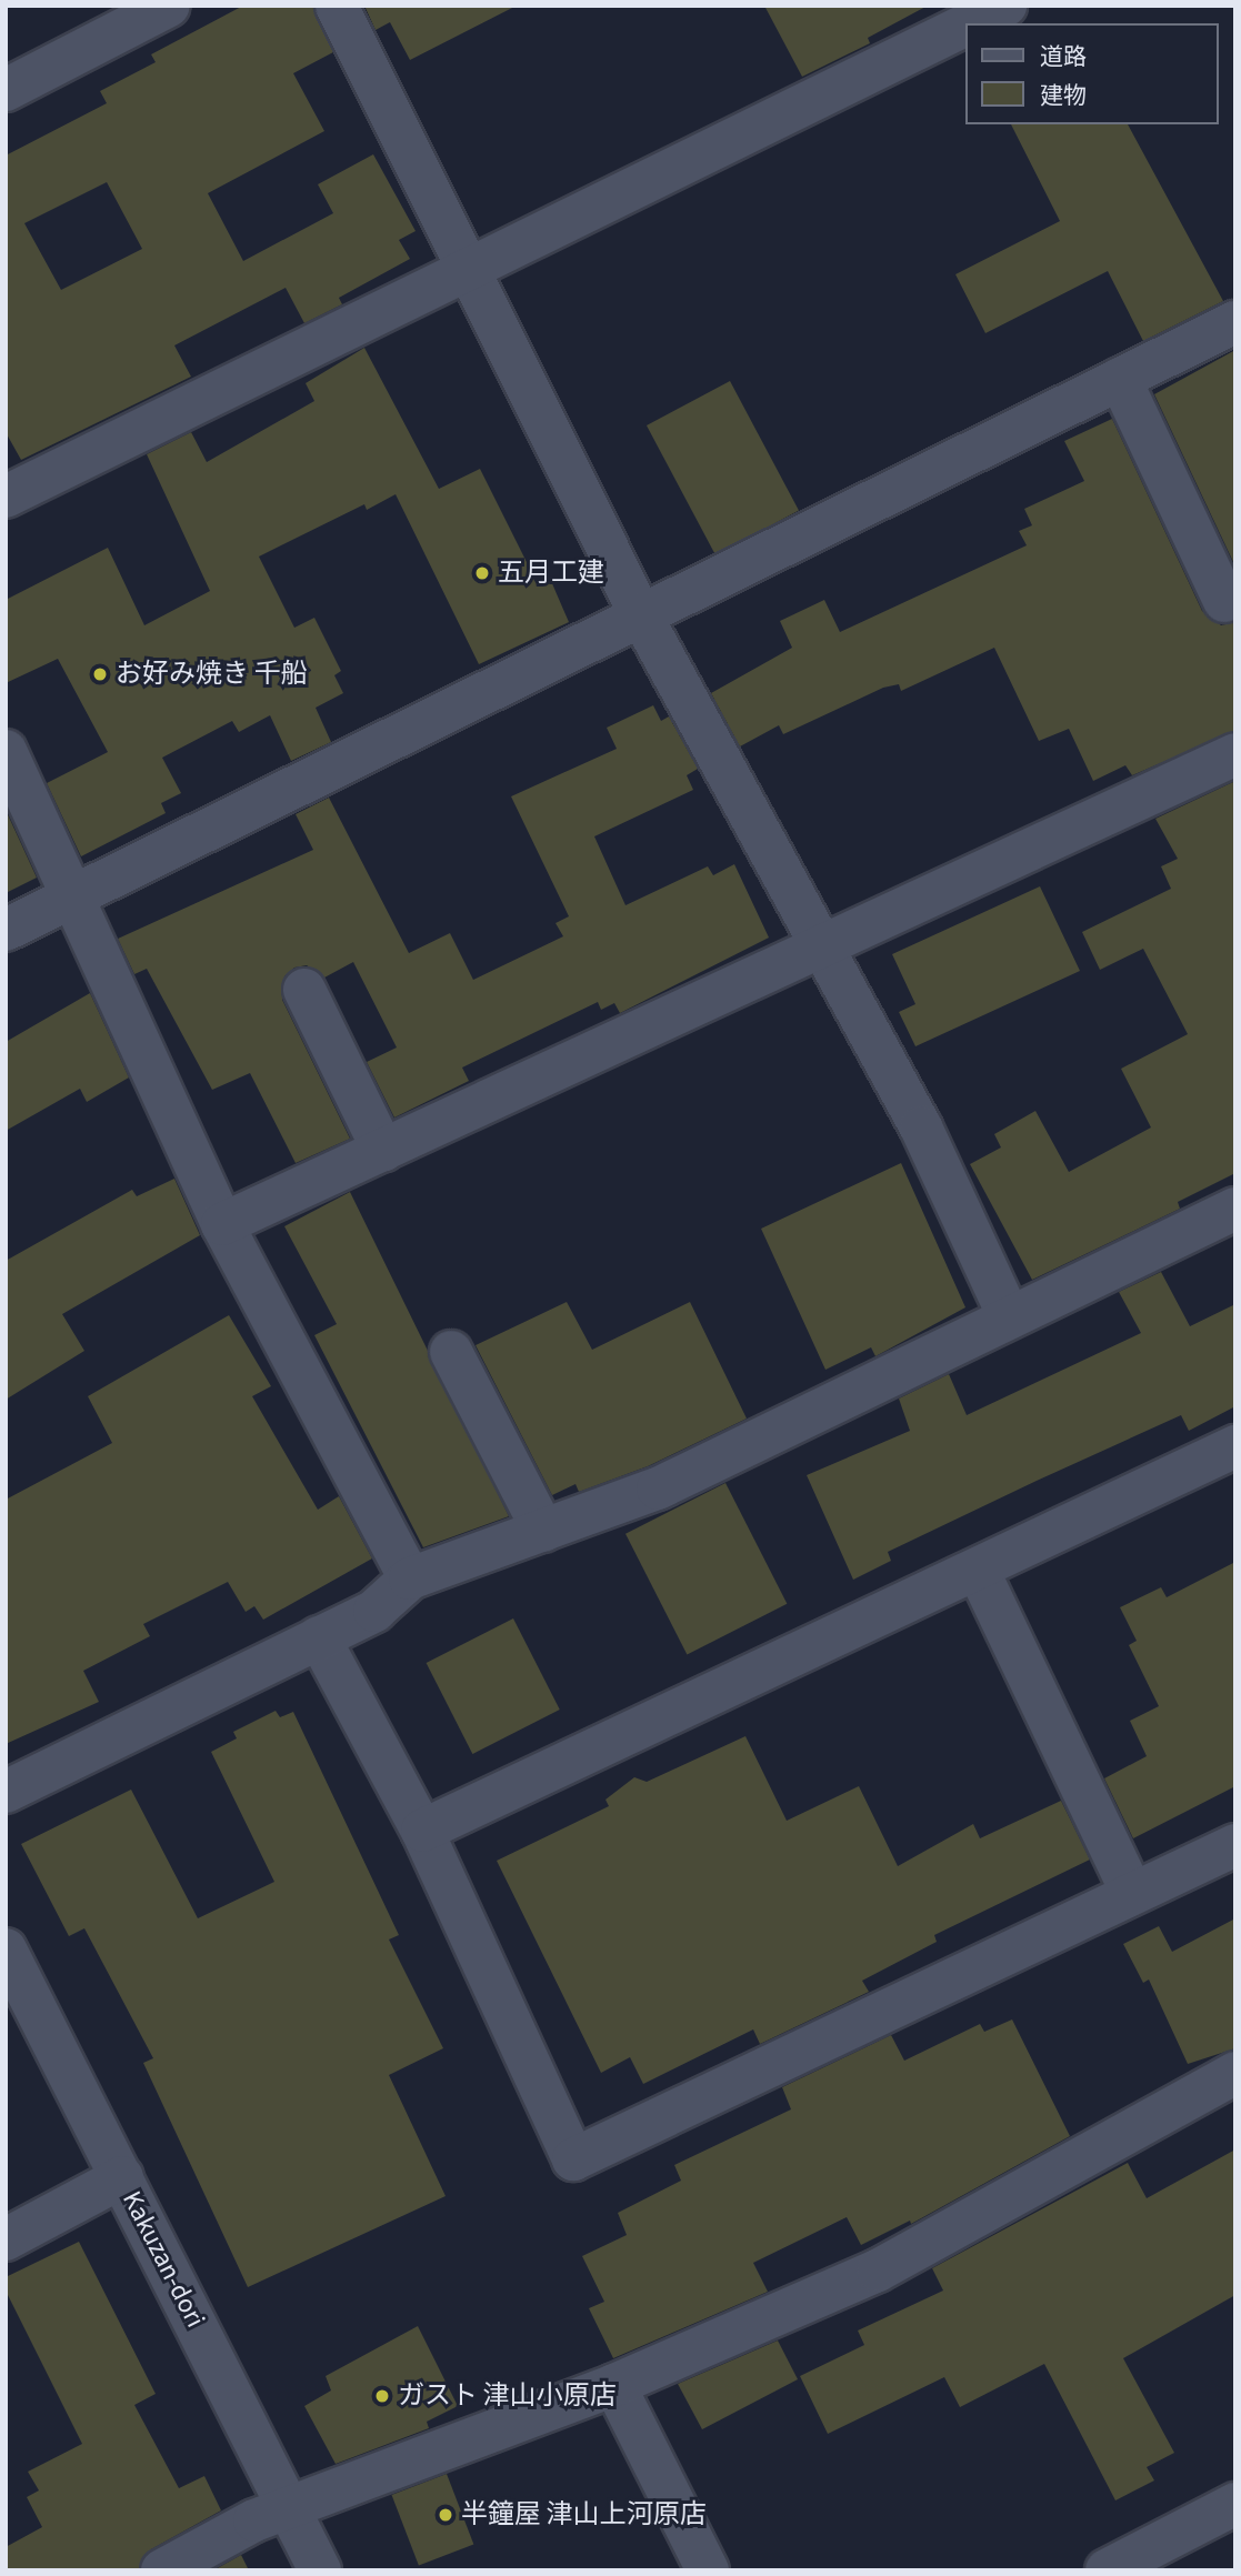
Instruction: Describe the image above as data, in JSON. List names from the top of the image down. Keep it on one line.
{"streets":{"street":["Kakuzan-dori"]},"places":["五月工建","お好み焼き 千船","ガスト 津山小原店","半鐘屋 津山上河原店"],"legend":["道路","建物"]}
